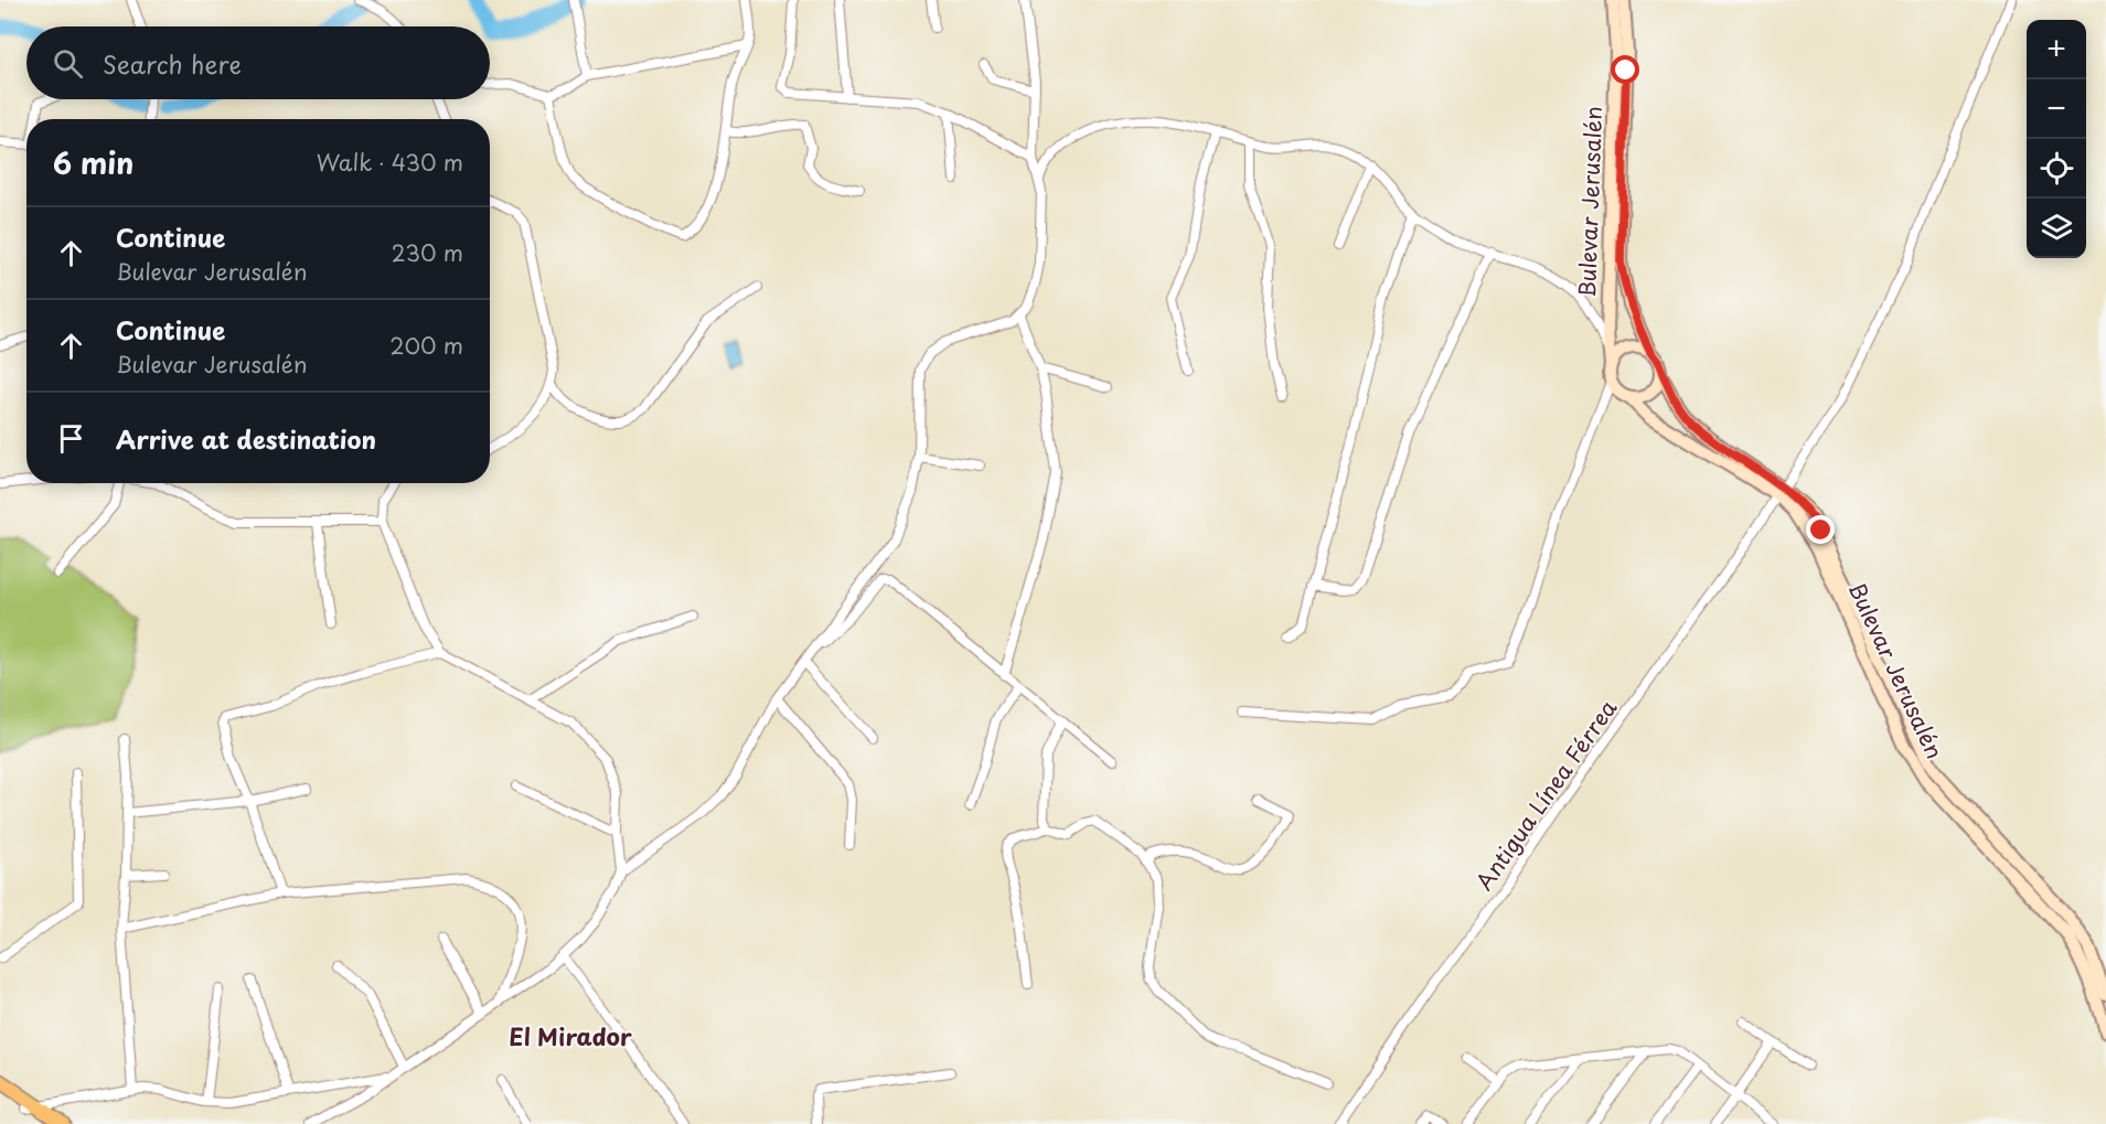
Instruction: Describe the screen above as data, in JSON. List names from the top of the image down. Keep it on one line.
{"streets":{"main road":["Bulevar Jerusalén"],"street":["Antigua Línea Férrea"]},"crossings":[["Bulevar Jerusalén","Antigua Línea Férrea"]],"districts":["El Mirador"],"page":{"map_buttons":["+","−"],"search":"Search here","heading":["6 min","Walk · 430 m"],"list":[["Continue","Bulevar Jerusalén","230 m"],["Continue","Bulevar Jerusalén","200 m"],"Arrive at destination"]}}
